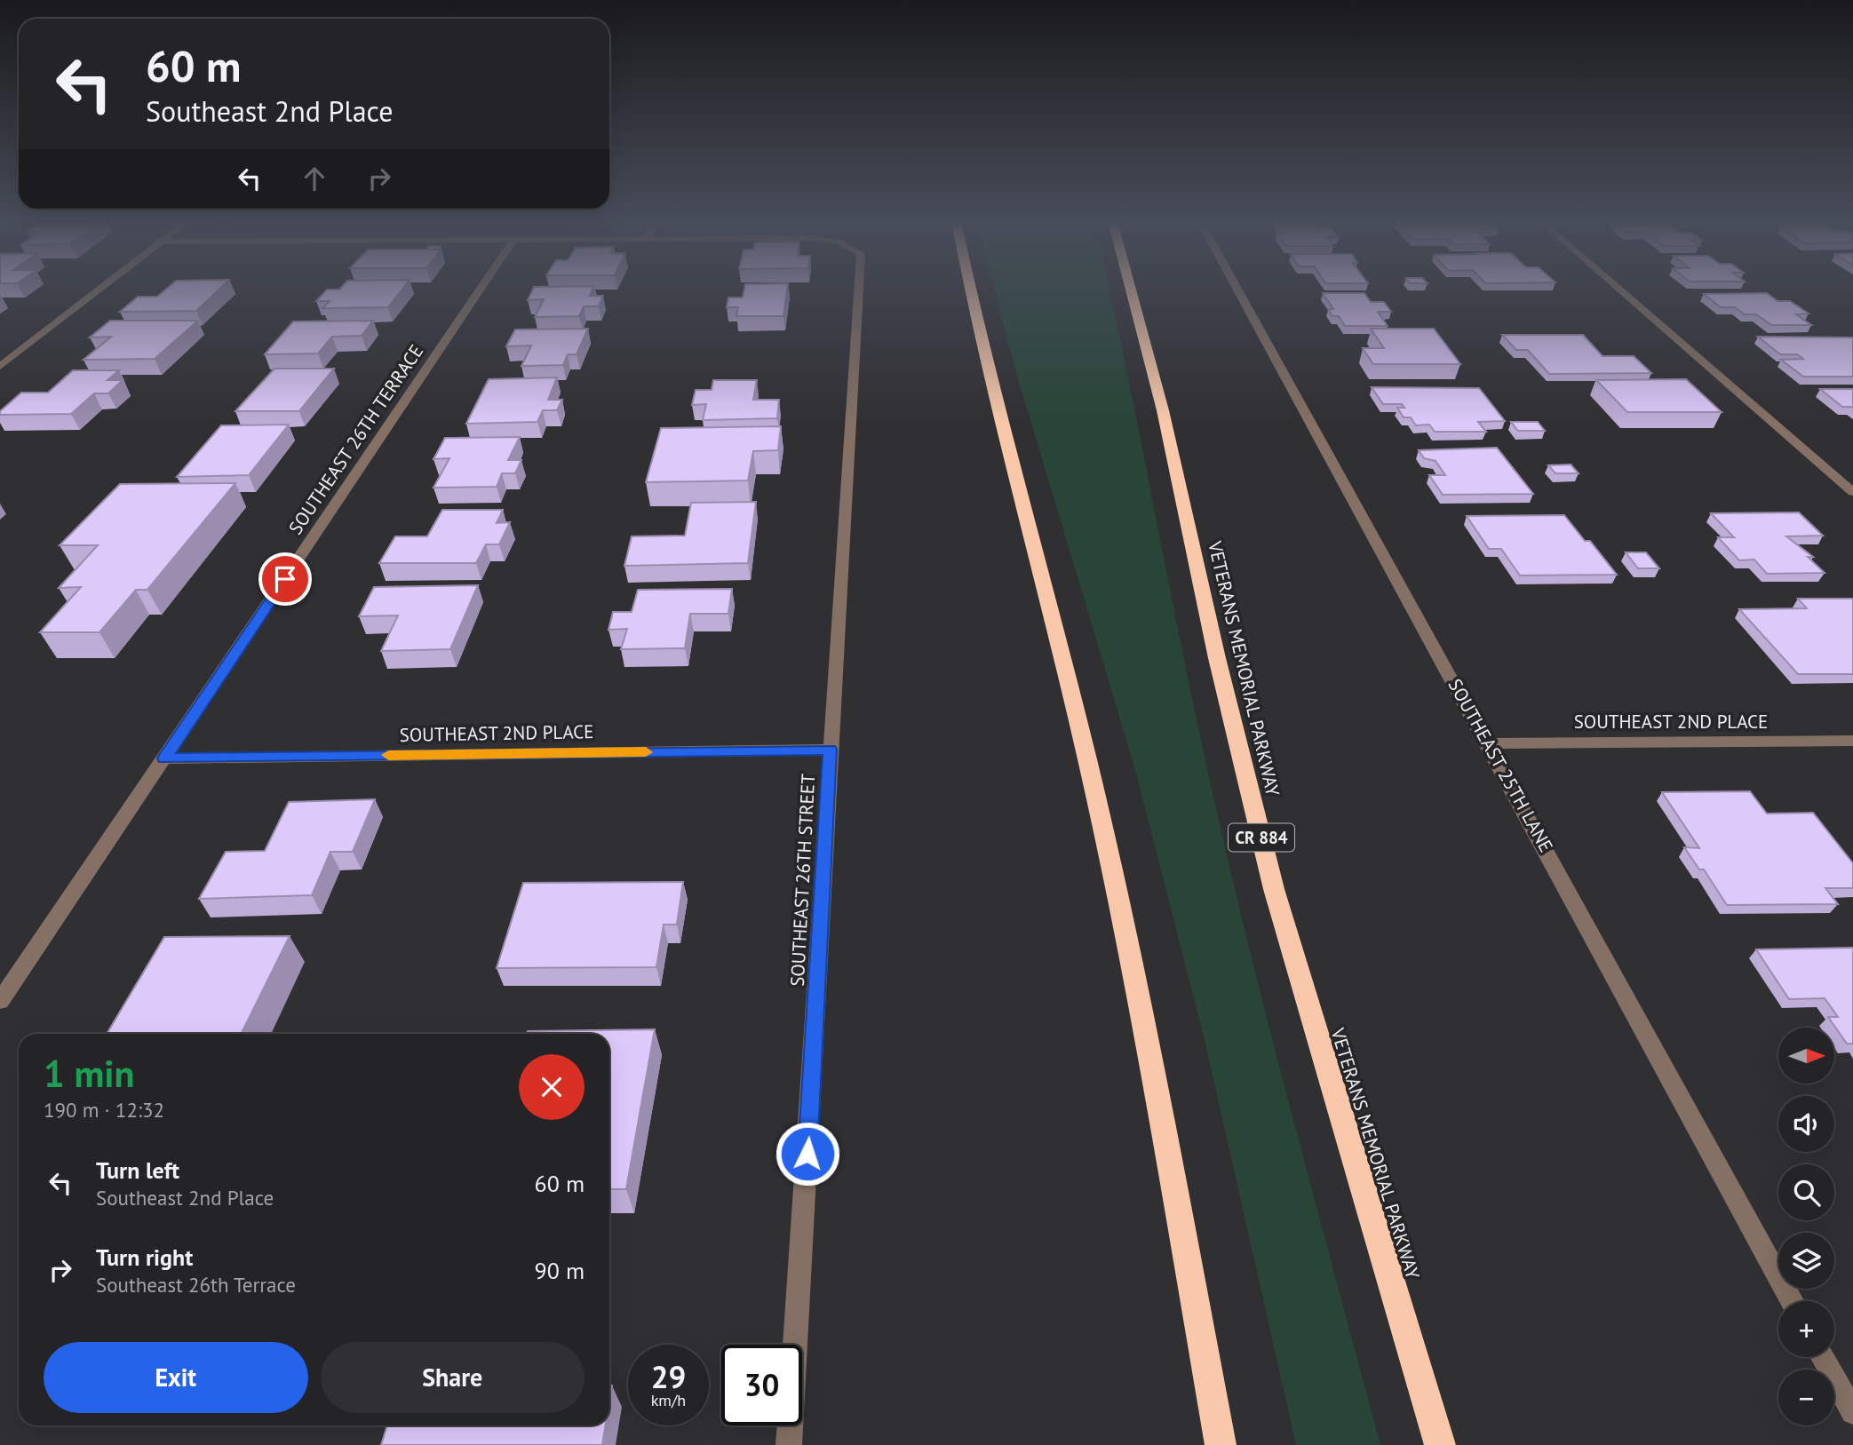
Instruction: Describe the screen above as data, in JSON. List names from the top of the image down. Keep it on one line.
{"streets":{"highway":["VETERANS MEMORIAL PARKWAY","CR 884"],"street":["SOUTHEAST 26TH TERRACE","SOUTHEAST 2ND PLACE","SOUTHEAST 25TH LANE","SOUTHEAST 26TH STREET"]},"crossings":[["SOUTHEAST 26TH TERRACE","SOUTHEAST 2ND PLACE"],["SOUTHEAST 2ND PLACE","SOUTHEAST 25TH LANE"],["SOUTHEAST 2ND PLACE","SOUTHEAST 26TH STREET"]],"north":"right","page":{"turn":["60 m","Southeast 2nd Place"],"map_buttons":["+","−"],"heading":["1 min","190 m · 12:32"],"list":[{"name":"Turn left","note":"Southeast 2nd Place","value":"60 m"},{"name":"Turn right","note":"Southeast 26th Terrace","value":"90 m"}],"buttons":["Exit","Share"],"speed":"29 km/h","limit":"30"}}
